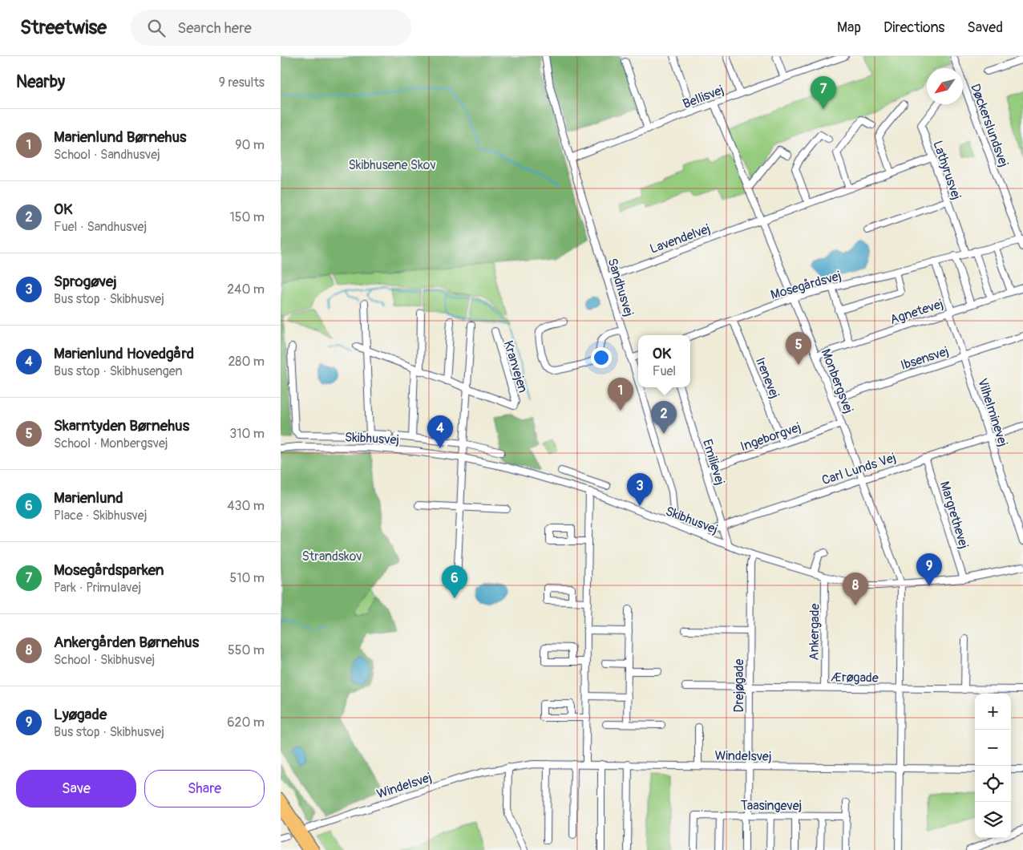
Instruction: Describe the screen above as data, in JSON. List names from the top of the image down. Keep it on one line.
{"streets":{"street":["Bellisvej","Døckerslundsvej","Lathyrusvej","Lavendelvej","Mosegårdsvej","Sandhusvej","Agnetevej","Ibsensvej","Kranvejen","Irenevej","Monbergsvej","Vilhelminevej","Ingeborgvej","Skibhusvej","Emilievej","Carl Lunds Vej","Margrethevej","Ankergade","Ærøgade","Drejøgade","Windelsvej","Taasingevej"]},"crossings":[["Bellisvej","Sandhusvej"],["Bellisvej","Monbergsvej"],["Døckerslundsvej","Mosegårdsvej"],["Lathyrusvej","Lavendelvej"],["Lathyrusvej","Mosegårdsvej"],["Lavendelvej","Sandhusvej"],["Lavendelvej","Monbergsvej"],["Mosegårdsvej","Irenevej"],["Mosegårdsvej","Monbergsvej"],["Sandhusvej","Skibhusvej"],["Agnetevej","Monbergsvej"],["Agnetevej","Vilhelminevej"],["Ibsensvej","Monbergsvej"],["Ibsensvej","Vilhelminevej"],["Irenevej","Ingeborgvej"],["Monbergsvej","Ingeborgvej"],["Monbergsvej","Skibhusvej"],["Monbergsvej","Carl Lunds Vej"],["Vilhelminevej","Carl Lunds Vej"],["Ingeborgvej","Emilievej"],["Skibhusvej","Emilievej"],["Skibhusvej","Carl Lunds Vej"],["Skibhusvej","Margrethevej"],["Skibhusvej","Ankergade"],["Skibhusvej","Drejøgade"],["Emilievej","Carl Lunds Vej"],["Carl Lunds Vej","Margrethevej"],["Ankergade","Ærøgade"],["Ærøgade","Drejøgade"],["Drejøgade","Windelsvej"],["Drejøgade","Taasingevej"]],"parks":["Skibhusene Skov","Strandskov"],"north":"bottom left","page":{"header":"Streetwise","search":"Search here","nav":["Map","Directions","Saved"],"heading":["Nearby","9 results"],"pins":["7","5","1","2","4","3","9","6","8"],"list":[{"mark":"1","name":"Marienlund Børnehus","note":"School · Sandhusvej","value":"90 m"},{"mark":"2","name":"OK","note":"Fuel · Sandhusvej","value":"150 m"},{"mark":"3","name":"Sprogøvej","note":"Bus stop · Skibhusvej","value":"240 m"},{"mark":"4","name":"Marienlund Hovedgård","note":"Bus stop · Skibhusengen","value":"280 m"},{"mark":"5","name":"Skarntyden Børnehus","note":"School · Monbergsvej","value":"310 m"},{"mark":"6","name":"Marienlund","note":"Place · Skibhusvej","value":"430 m"},{"mark":"7","name":"Mosegårdsparken","note":"Park · Primulavej","value":"510 m"},{"mark":"8","name":"Ankergården Børnehus","note":"School · Skibhusvej","value":"550 m"},{"mark":"9","name":"Lyøgade","note":"Bus stop · Skibhusvej","value":"620 m"}],"popup":["OK","Fuel"],"map_buttons":["+","−"],"buttons":["Save","Share"]}}
